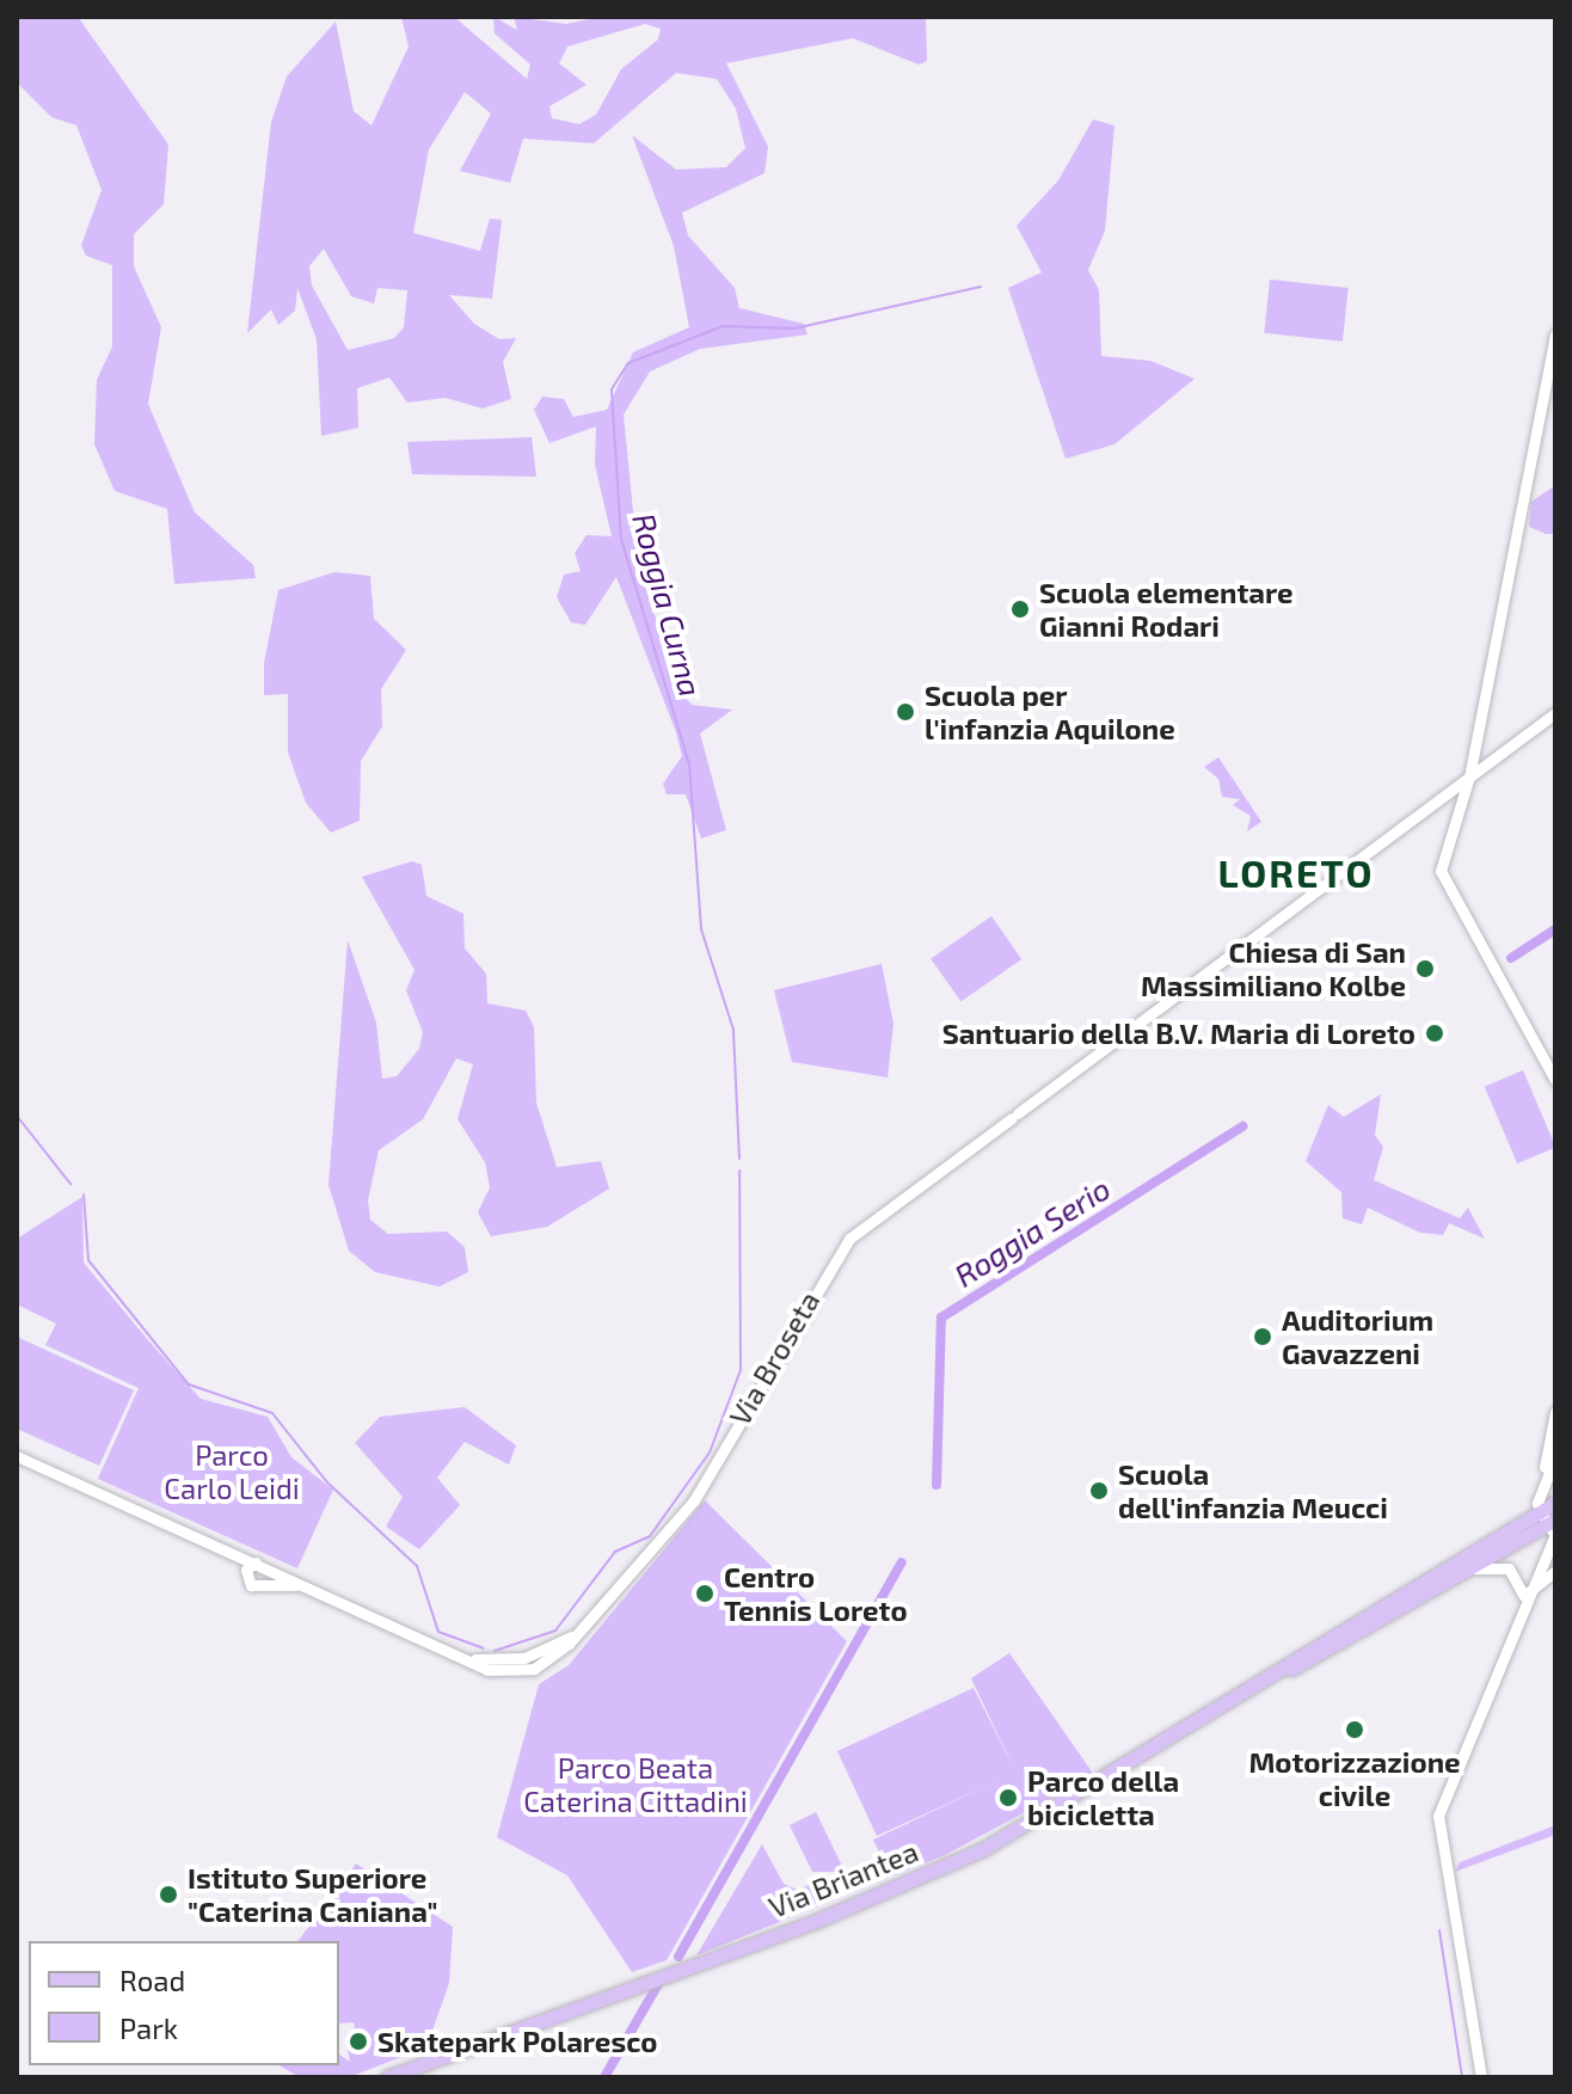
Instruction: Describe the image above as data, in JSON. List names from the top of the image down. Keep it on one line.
{"streets":{"main road":["Via Briantea"],"street":["Via Broseta"]},"districts":["LORETO"],"water":["Roggia Curna","Roggia Serio"],"parks":["Parco Carlo Leidi","Parco Beata Caterina Cittadini"],"places":["Scuola elementare Gianni Rodari","Scuola per l'infanzia Aquilone","Chiesa di San Massimiliano Kolbe","Santuario della B.V. Maria di Loreto","Auditorium Gavazzeni","Scuola dell'infanzia Meucci","Centro Tennis Loreto","Motorizzazione civile","Parco della bicicletta","Istituto Superiore \"Caterina Caniana\"","Skatepark Polaresco"],"legend":["Road","Park"]}
